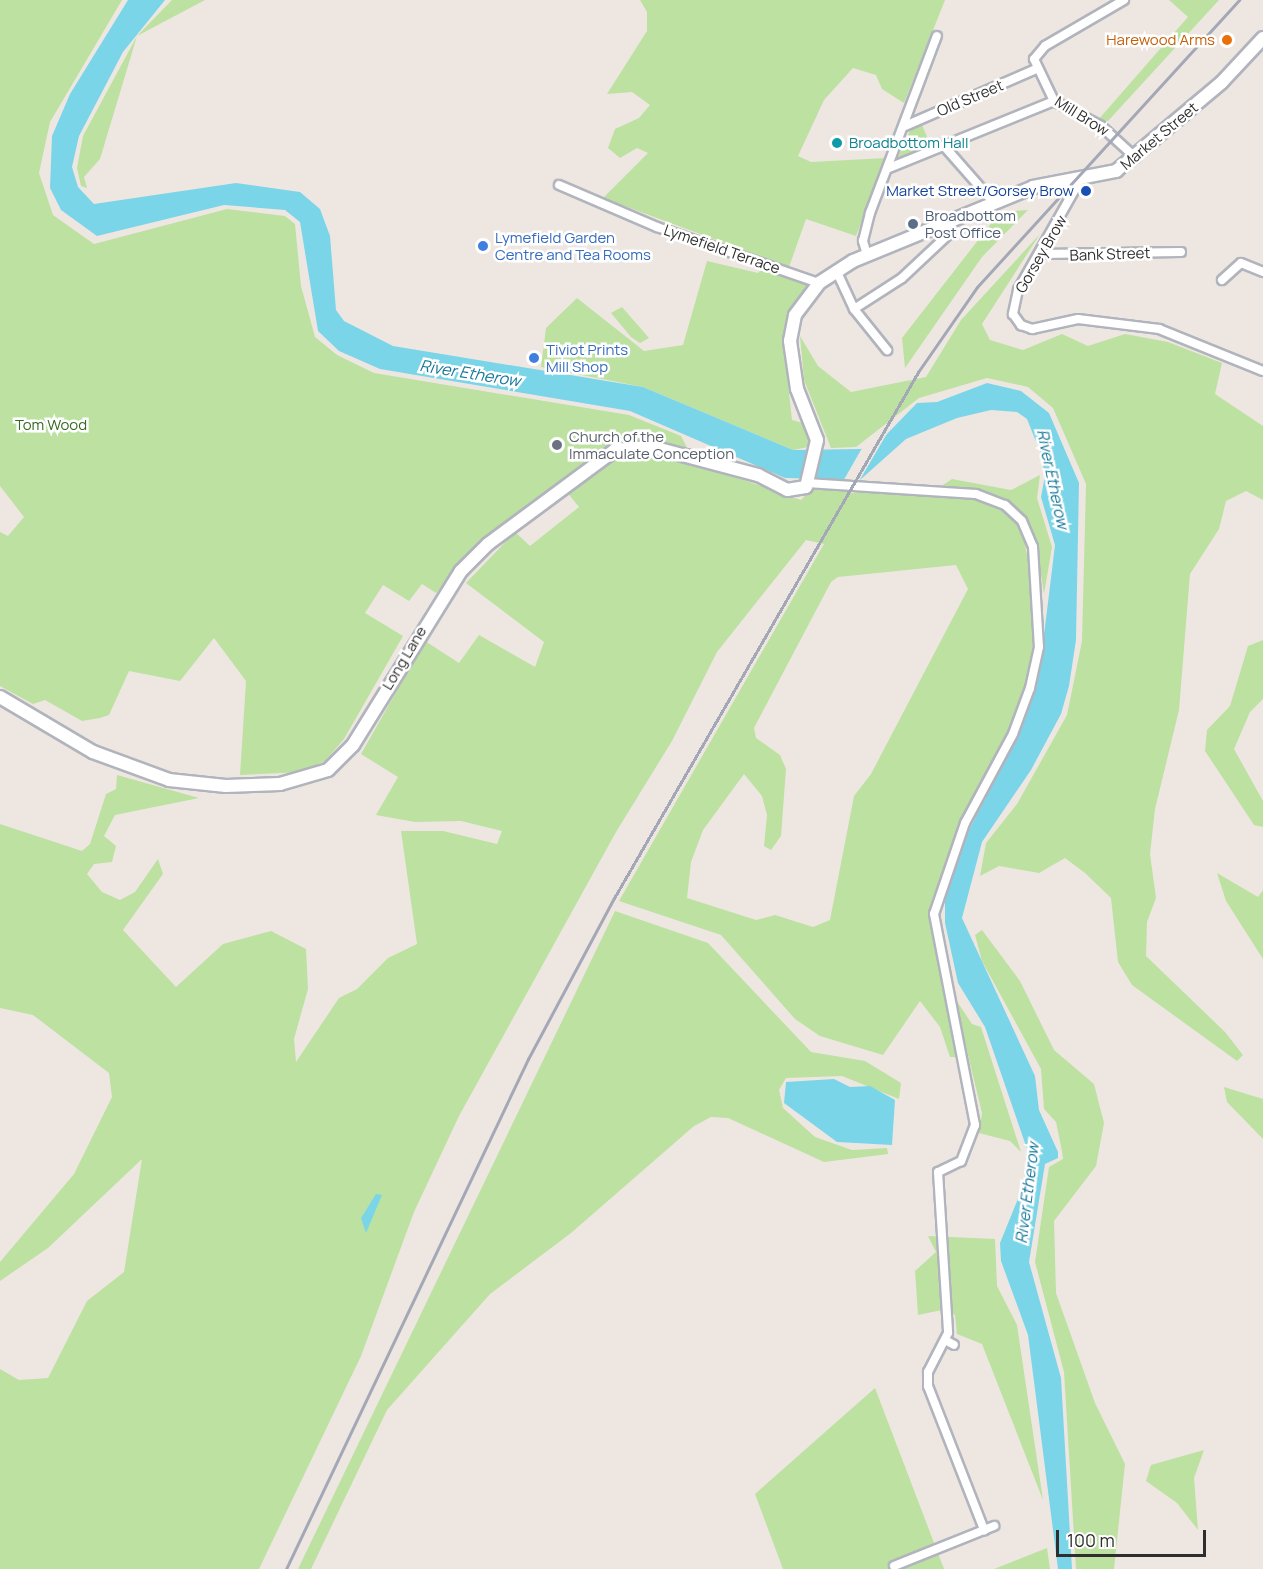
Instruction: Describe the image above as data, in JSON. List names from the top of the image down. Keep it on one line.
{"streets":{"street":["Old Street","Mill Brow","Market Street","Lymefield Terrace","Gorsey Brow","Bank Street","Long Lane"]},"crossings":[["Old Street","Mill Brow"],["Mill Brow","Market Street"],["Market Street","Lymefield Terrace"],["Market Street","Gorsey Brow"],["Market Street","Long Lane"],["Gorsey Brow","Bank Street"]],"water":["River Etherow"],"parks":["Tom Wood"],"places":["Harewood Arms","Broadbottom Hall","Market Street/Gorsey Brow","Broadbottom Post Office","Lymefield Garden Centre and Tea Rooms","Tiviot Prints Mill Shop","Church of the Immaculate Conception"],"scale_bar":"100 m"}
